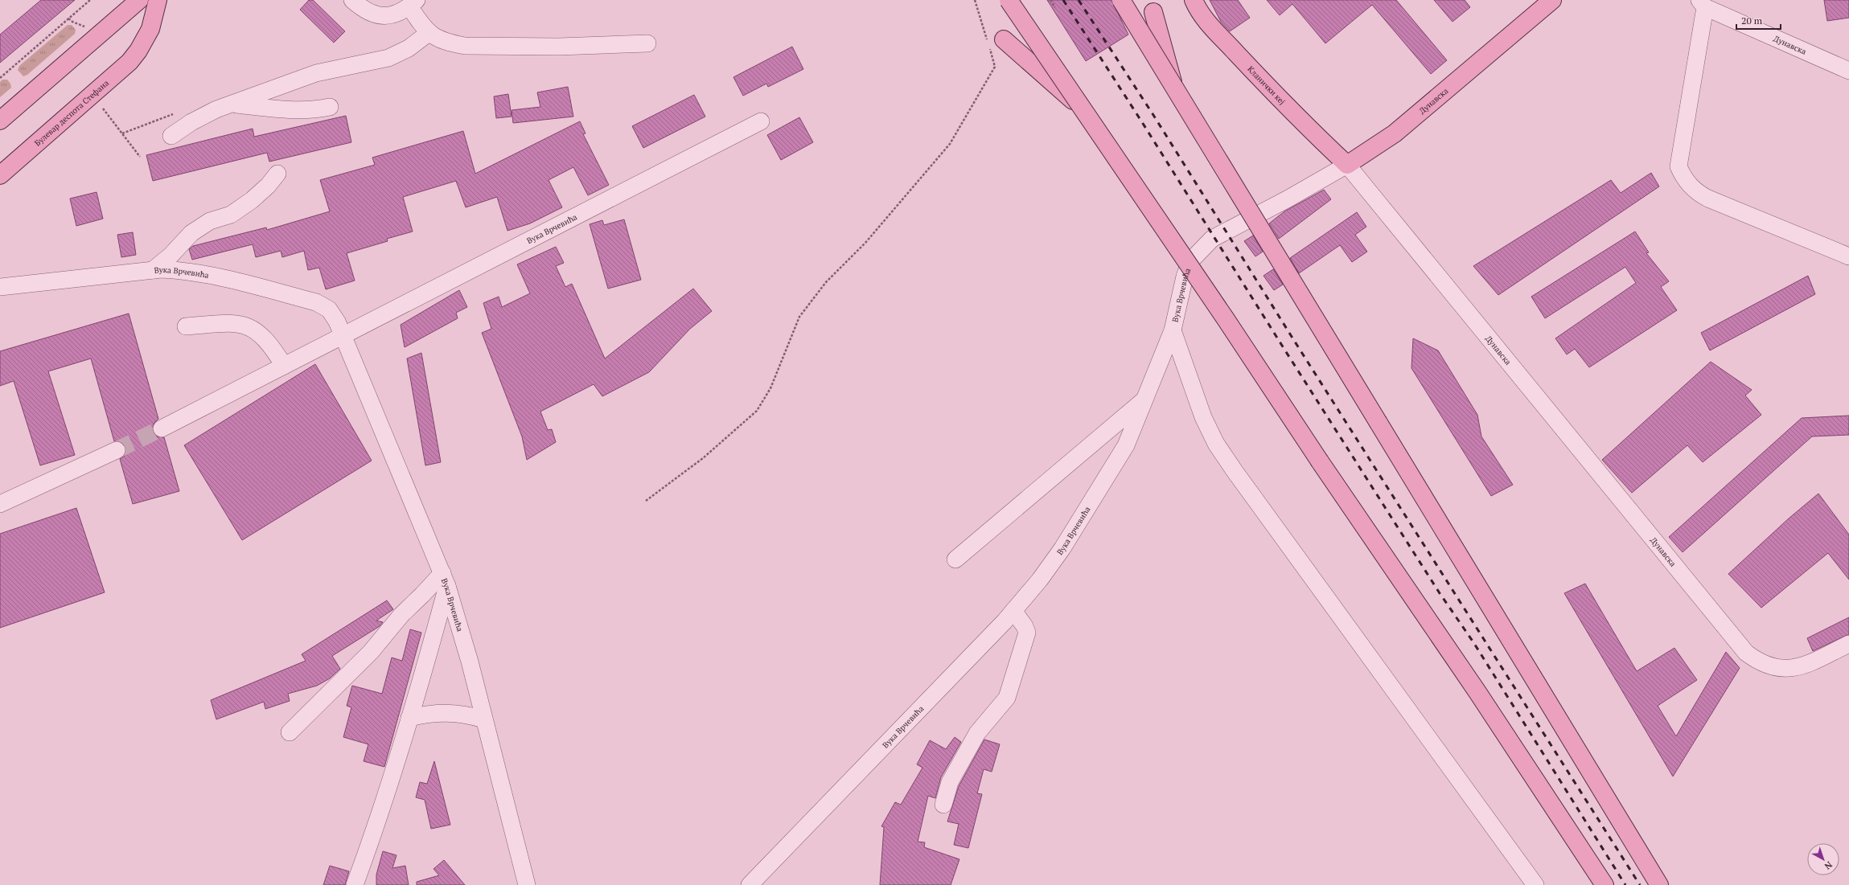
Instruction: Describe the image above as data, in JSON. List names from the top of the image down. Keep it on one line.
{"streets":{"main road":["Дунавска","Кланички кеј","Булевар деспота Стефана"],"street":["Вука Врчевића"]},"crossings":[["Дунавска","Кланички кеј"],["Дунавска","Вука Врчевића"],["Кланички кеј","Вука Врчевића"]],"scale_bar":"20 m","north":"bottom right"}
